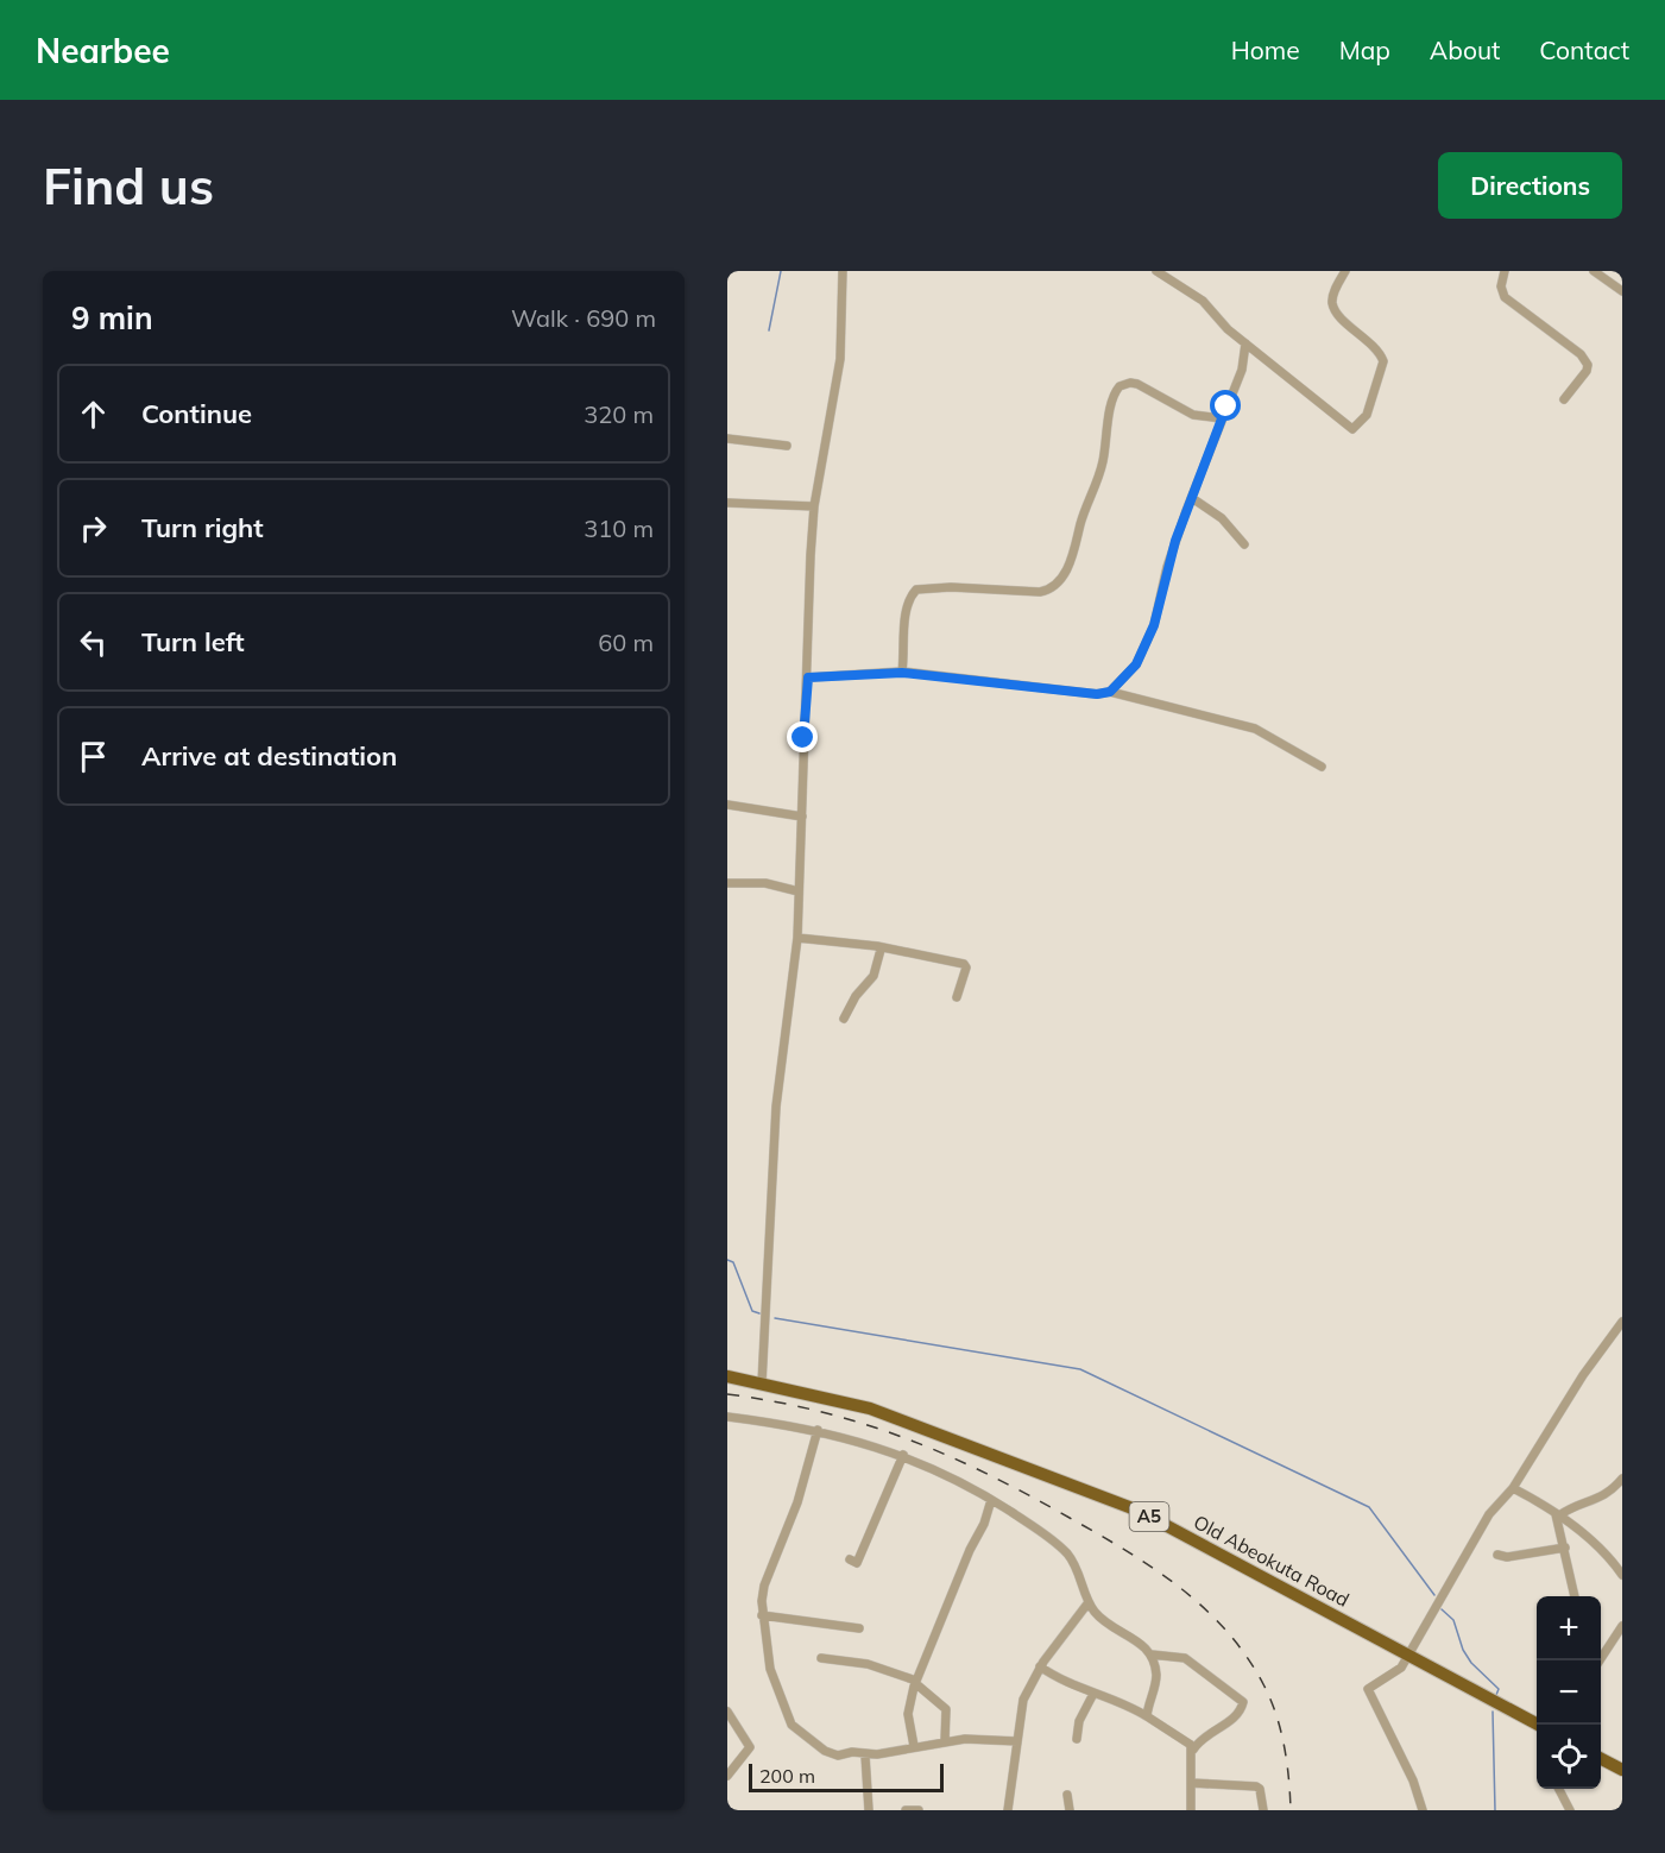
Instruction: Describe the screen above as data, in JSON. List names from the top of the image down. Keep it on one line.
{"streets":{"highway":["A5","Old Abeokuta Road"]},"scale_bar":"200 m","page":{"header":"Nearbee","nav":["Home","Map","About","Contact"],"buttons":"Directions","title":"Find us","heading":["9 min","Walk · 690 m"],"list":[["Continue","320 m"],["Turn right","310 m"],["Turn left","60 m"],"Arrive at destination"],"map_buttons":["+","−"],"scale":"200 m"}}
